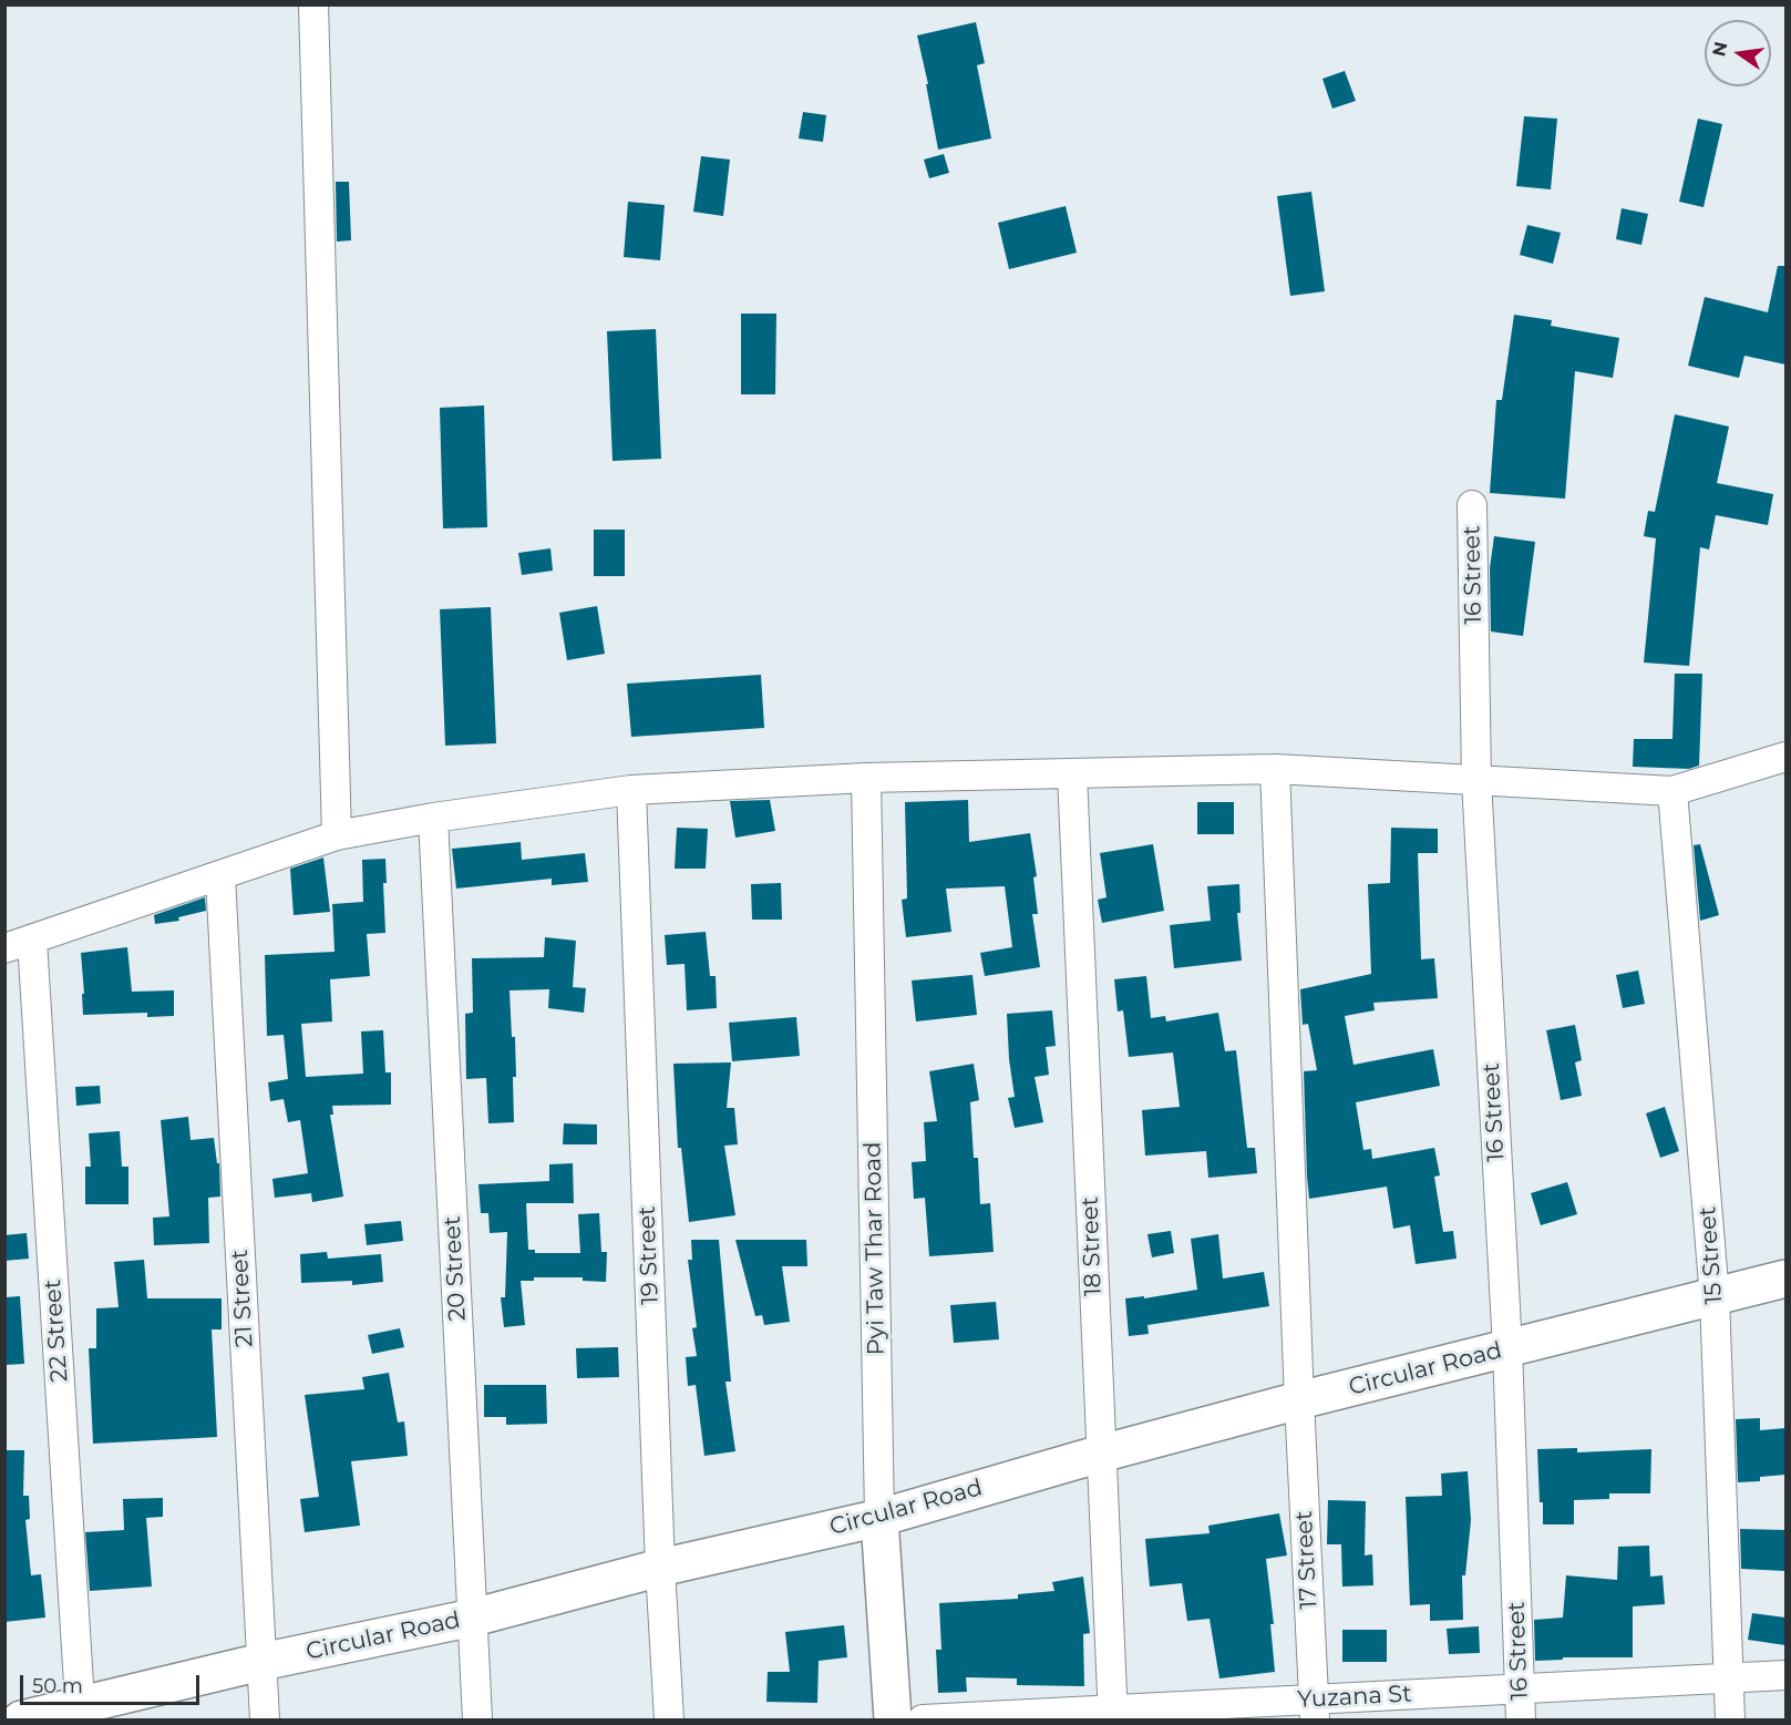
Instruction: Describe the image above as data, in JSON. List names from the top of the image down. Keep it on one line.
{"streets":{"main road":["Pyi Taw Thar Road","Circular Road"],"street":["16 Street","18 Street","19 Street","15 Street","20 Street","21 Street","22 Street","17 Street","Yuzana St"]},"crossings":[["16 Street","Circular Road"],["16 Street","Yuzana St"],["18 Street","Circular Road"],["18 Street","Yuzana St"],["Pyi Taw Thar Road","Circular Road"],["19 Street","Circular Road"],["15 Street","Circular Road"],["15 Street","Yuzana St"],["20 Street","Circular Road"],["21 Street","Circular Road"],["22 Street","Circular Road"],["Circular Road","17 Street"],["17 Street","Yuzana St"]],"scale_bar":"50 m","north":"left"}
